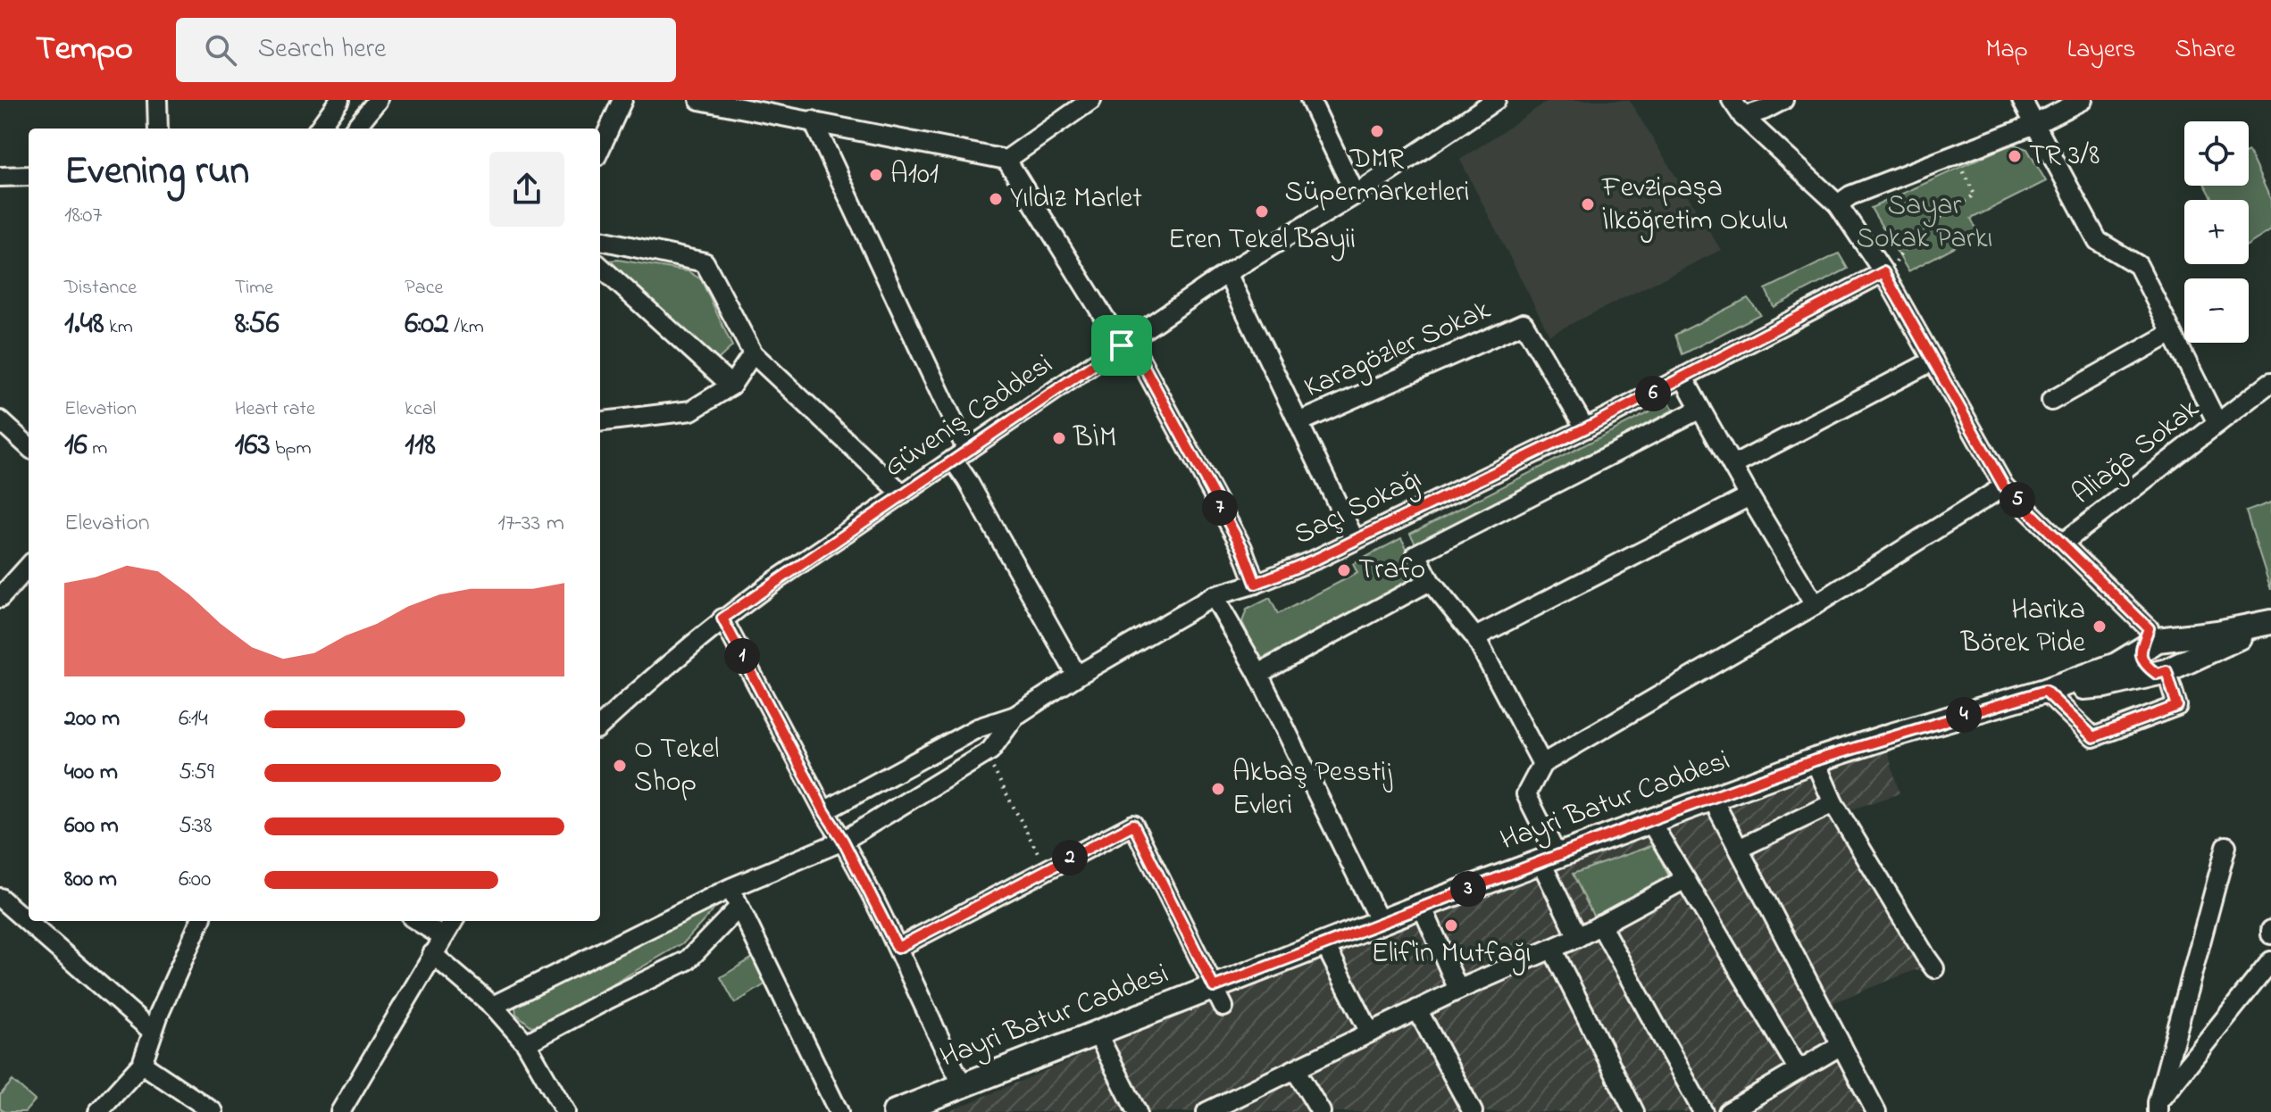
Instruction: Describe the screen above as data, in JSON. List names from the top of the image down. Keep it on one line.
{"streets":{"main road":["Hayri Batur Caddesi"],"street":["Karagözler Sokak","Güveniş Caddesi","Aliağa Sokak","Saçı Sokağı"]},"crossings":[["Karagözler Sokak","Saçı Sokağı"],["Aliağa Sokak","Hayri Batur Caddesi"]],"parks":["Sayar Sokak Parkı"],"places":["DMR Süpermarketleri","TR 3/8","A101","Yıldız Marlet","Fevzipaşa İlköğretim Okulu","Eren Tekel Bayii","BİM","Trafo","Harika Börek Pide","O Tekel Shop","Akbaş Pesstij Evleri","Elif'in Mutfağı"],"page":{"header":"Tempo","search":"Search here","nav":["Map","Layers","Share"],"map_buttons":["+","−"],"heading":["Evening run","18:07"],"stats":[["Distance","1.48 km"],["Time","8:56"],["Pace","6:02 /km"],["Elevation","16 m"],["Heart rate","163 bpm"],["kcal","118"]],"pins":["6","5","7","1","4","2","3"],"chart":["Elevation","17–33 m"],"list":[{"name":"200 m","note":"6:14"},{"name":"400 m","note":"5:59"},{"name":"600 m","note":"5:38"},{"name":"800 m","note":"6:00"}]}}
